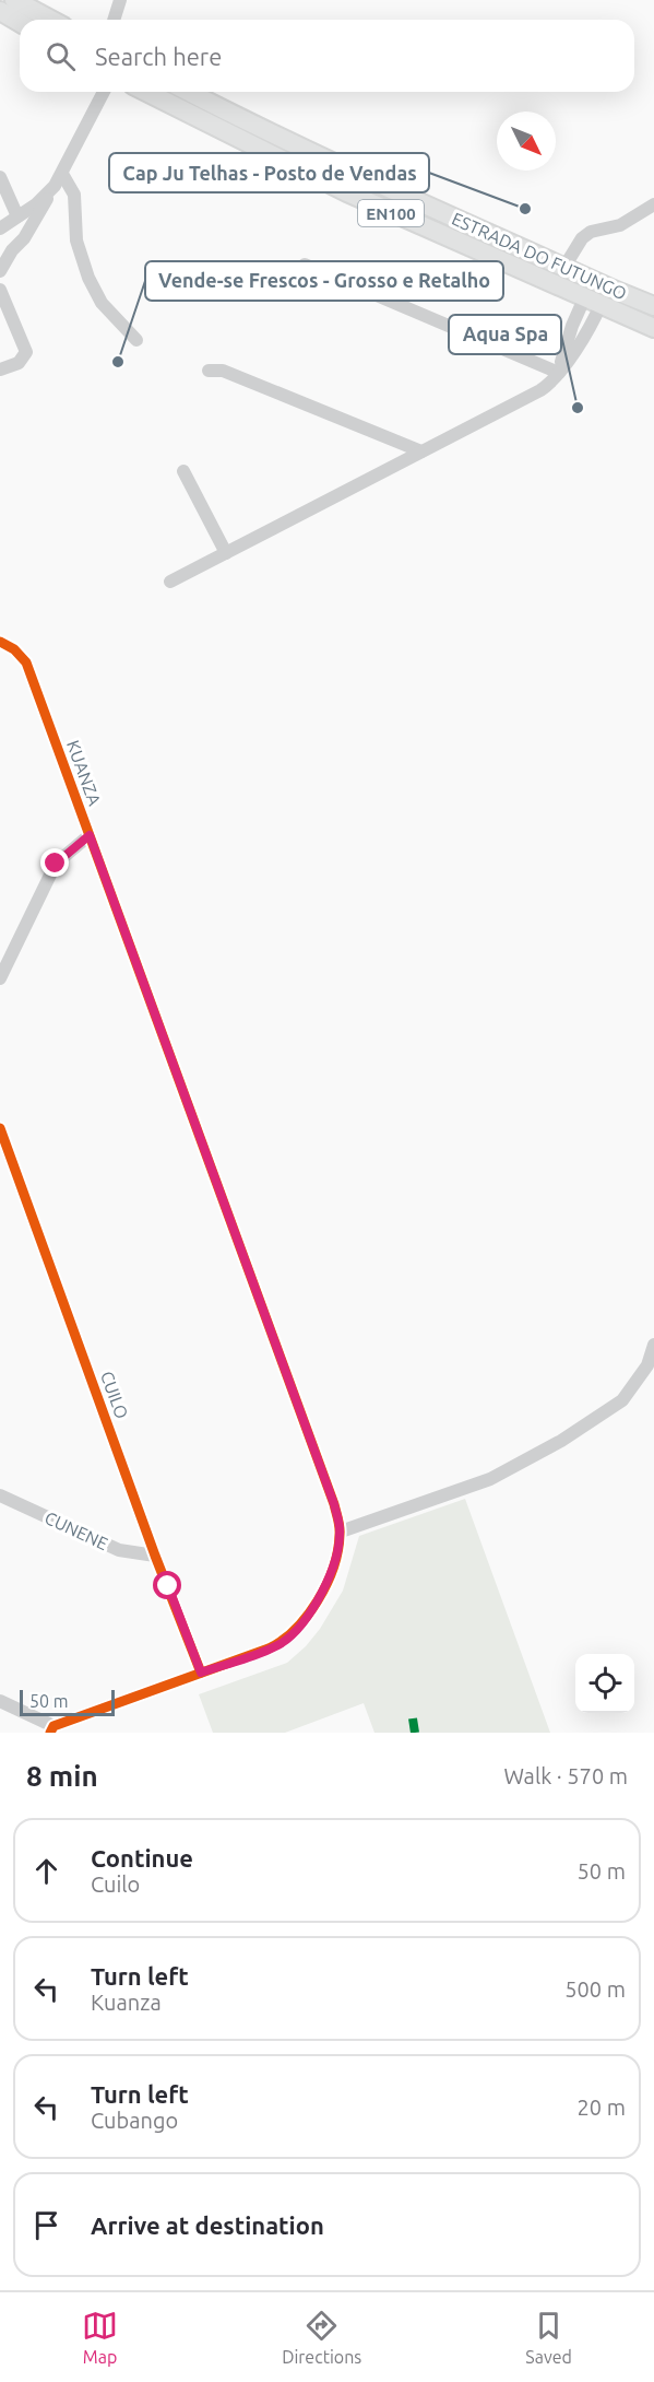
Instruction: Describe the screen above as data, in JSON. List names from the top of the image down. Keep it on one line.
{"streets":{"highway":["EN100","ESTRADA DO FUTUNGO"],"street":["KUANZA","CUILO","CUNENE"]},"crossings":[["KUANZA","CUILO"],["CUILO","CUNENE"]],"places":["Cap Ju Telhas - Posto de Vendas","Vende-se Frescos - Grosso e Retalho","Aqua Spa"],"scale_bar":"50 m","north":"bottom right","page":{"search":"Search here","scale":"50 m","heading":["8 min","Walk · 570 m"],"list":[["Continue","Cuilo","50 m"],["Turn left","Kuanza","500 m"],["Turn left","Cubango","20 m"],"Arrive at destination"],"nav":["Map","Directions","Saved"]}}
